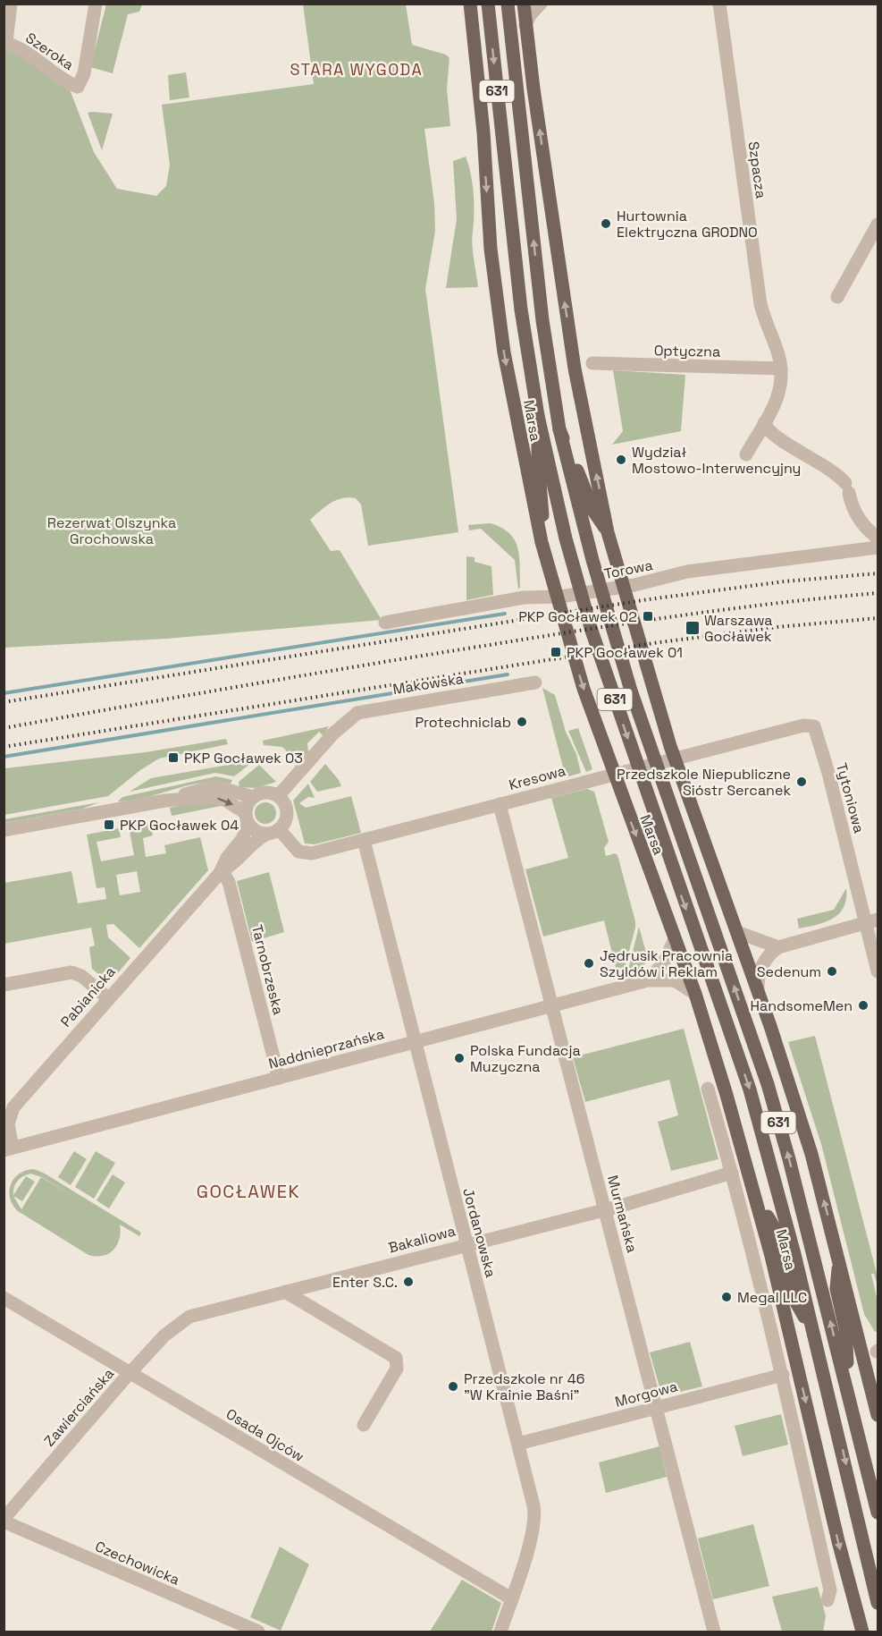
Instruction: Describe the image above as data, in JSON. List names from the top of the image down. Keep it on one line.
{"streets":{"main road":["631","Marsa"],"street":["Szeroka","Szpacza","Optyczna","Torowa","Makowska","Kresowa","Tytoniowa","Tarnobrzeska","Pabianicka","Naddnieprzańska","Murmańska","Jordanowska","Bakaliowa","Morgowa","Zawierciańska","Osada Ojców","Czechowicka"]},"crossings":[["631","Marsa"],["Szpacza","Optyczna"],["Marsa","Naddnieprzańska"],["Makowska","Kresowa"],["Makowska","Pabianicka"],["Kresowa","Tytoniowa"],["Kresowa","Pabianicka"],["Kresowa","Murmańska"],["Kresowa","Jordanowska"],["Tarnobrzeska","Pabianicka"],["Tarnobrzeska","Naddnieprzańska"],["Pabianicka","Naddnieprzańska"],["Naddnieprzańska","Murmańska"],["Naddnieprzańska","Jordanowska"],["Murmańska","Bakaliowa"],["Murmańska","Morgowa"],["Jordanowska","Bakaliowa"],["Jordanowska","Morgowa"],["Jordanowska","Osada Ojców"],["Bakaliowa","Zawierciańska"],["Zawierciańska","Osada Ojców"],["Zawierciańska","Czechowicka"]],"districts":["STARA WYGODA","GOCŁAWEK"],"parks":["Rezerwat Olszynka Grochowska"],"places":{"other":["Hurtownia Elektryczna GRODNO","Wydział Mostowo-Interwencyjny","Protechniclab","Przedszkole Niepubliczne Sióstr Sercanek","Jędrusik Pracownia Szyldów i Reklam","Sedenum","HandsomeMen","Polska Fundacja Muzyczna","Enter S.C.","Megal LLC","Przedszkole nr 46 \"W Krainie Baśni\""],"transit":["PKP Gocławek 02","Warszawa Gocławek","PKP Gocławek 01","PKP Gocławek 03","PKP Gocławek 04"]}}
